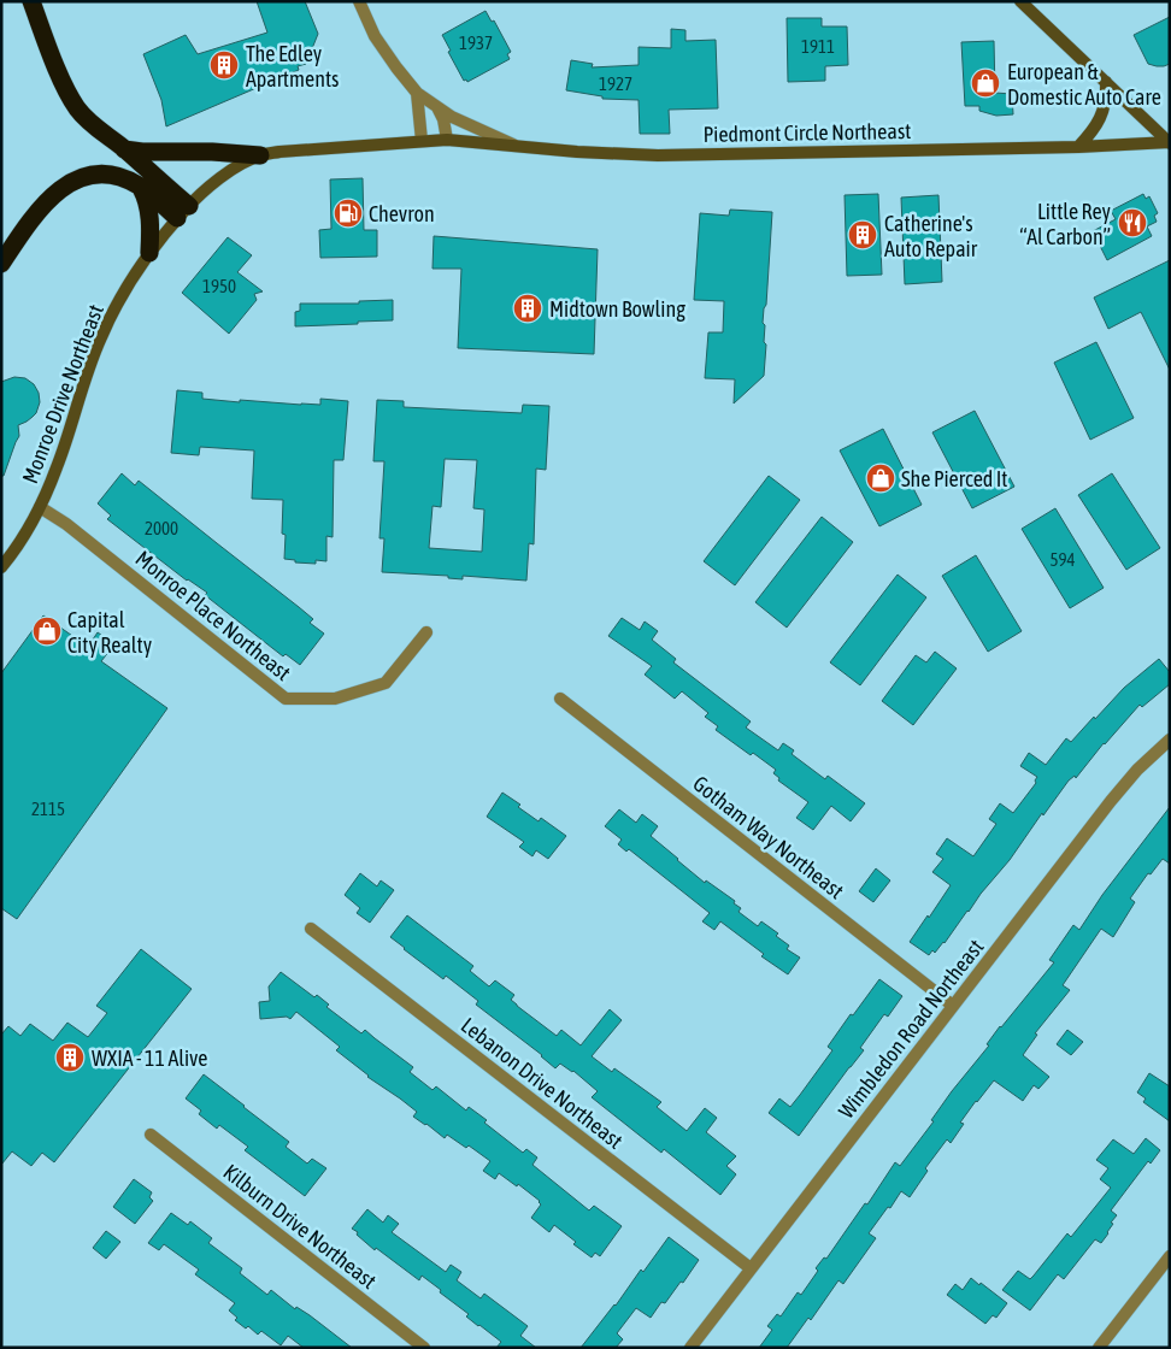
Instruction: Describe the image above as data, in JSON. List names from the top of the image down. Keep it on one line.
{"streets":{"main road":["Piedmont Circle Northeast","Monroe Drive Northeast"],"street":["Monroe Place Northeast","Gotham Way Northeast","Wimbledon Road Northeast","Lebanon Drive Northeast","Kilburn Drive Northeast"]},"crossings":[["Piedmont Circle Northeast","Monroe Drive Northeast"],["Monroe Drive Northeast","Monroe Place Northeast"],["Gotham Way Northeast","Wimbledon Road Northeast"],["Wimbledon Road Northeast","Lebanon Drive Northeast"]],"places":{"building":["The Edley Apartments","Catherine's Auto Repair","Midtown Bowling","WXIA - 11 Alive"],"shop":["European & Domestic Auto Care","She Pierced It","Capital City Realty"],"fuel station":["Chevron"],"restaurant":["Little Rey “Al Carbon”"]},"house_numbers":["1937","1911","1927","1950","2000","594","2115"]}
